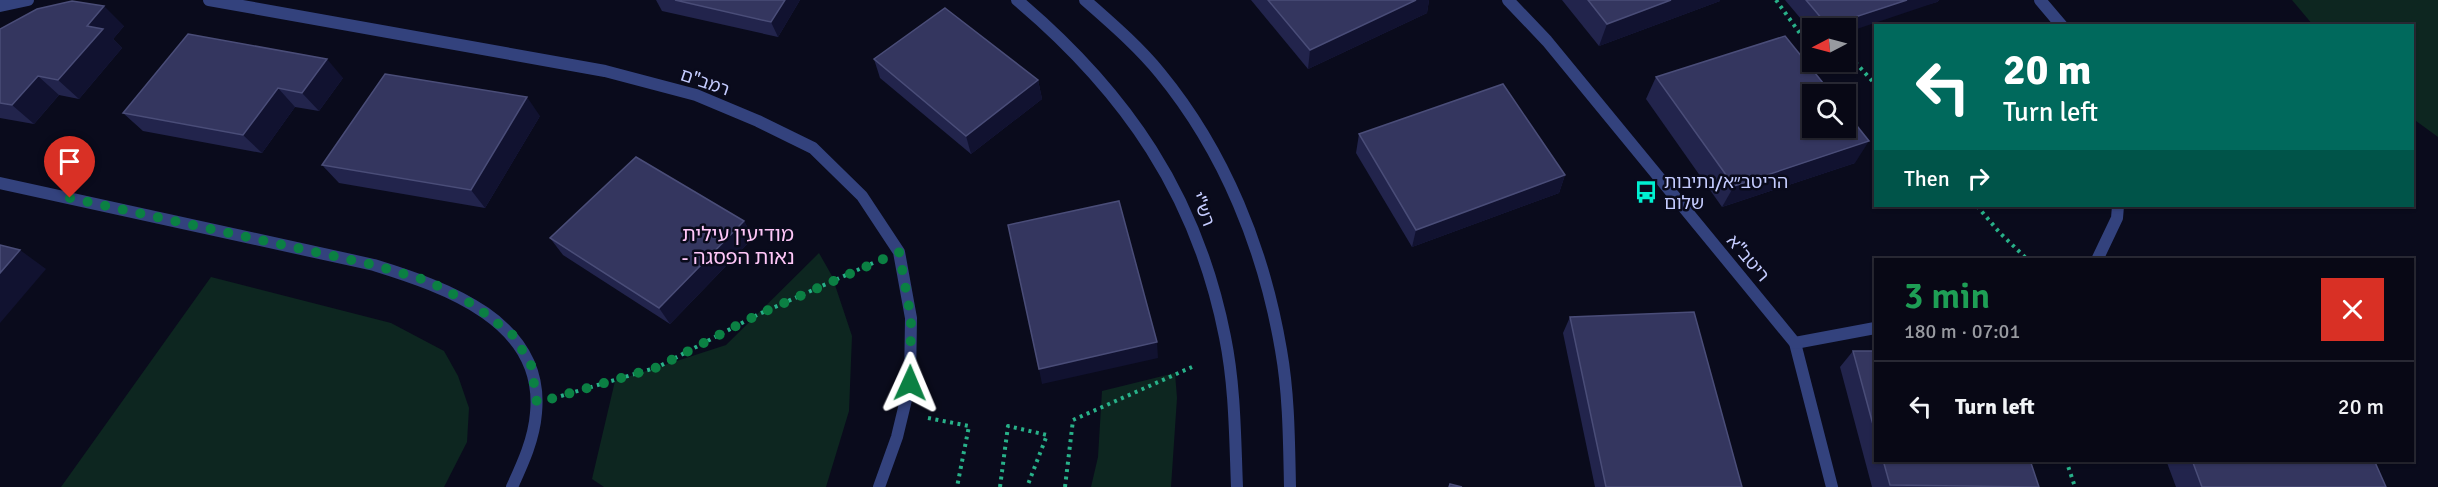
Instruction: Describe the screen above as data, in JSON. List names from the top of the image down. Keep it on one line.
{"streets":{"street":["רמב\"ם","רש\"י","ריטב\"א"]},"districts":["מודיעין עילית - נאות הפסגה"],"places":{"bus stop":["הריטב״א/נתיבות שלום"]},"north":"left","page":{"turn":["20 m","Turn left"],"then":"Then","heading":["3 min","180 m · 07:01"],"list":[{"name":"Turn left","value":"20 m"}]}}
